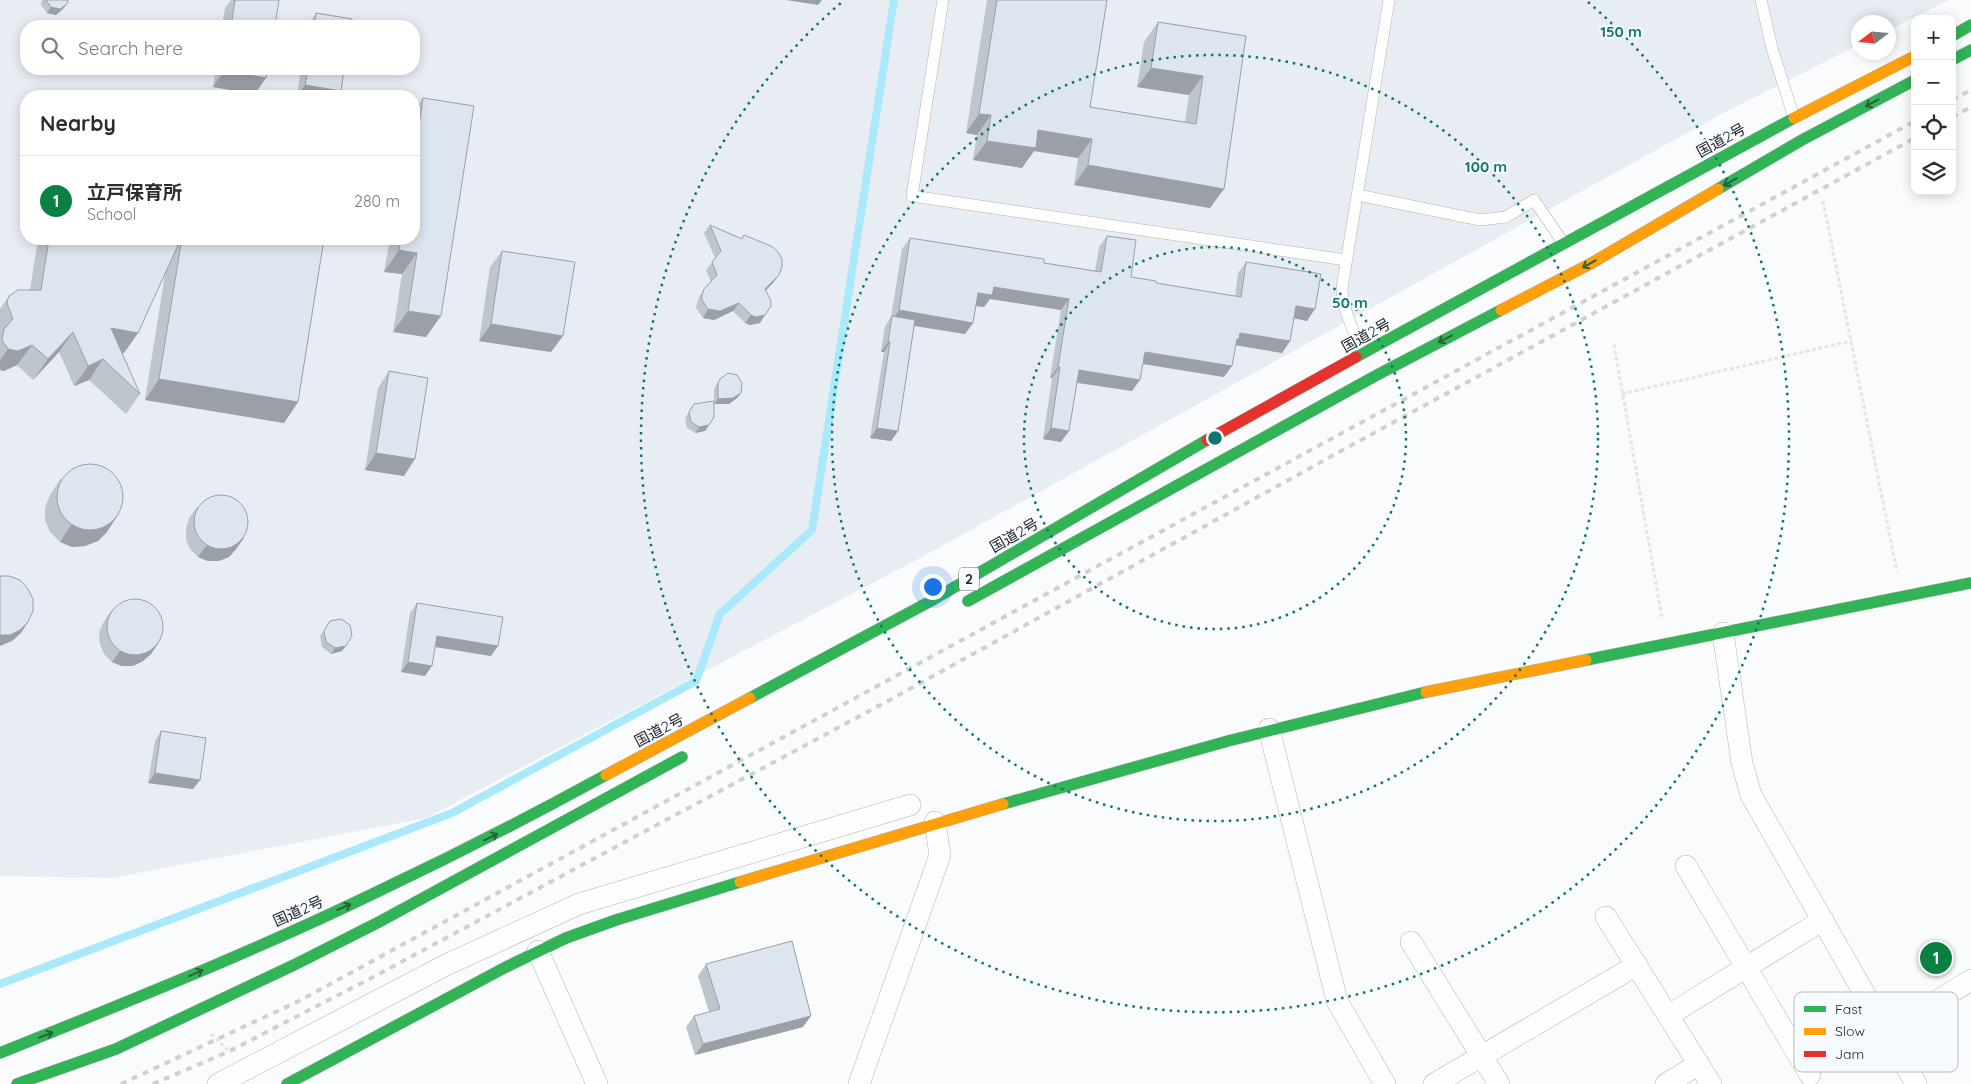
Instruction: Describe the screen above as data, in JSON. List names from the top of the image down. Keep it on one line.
{"streets":{"main road":["国道2号","2"]},"legend":["Fast","Slow","Jam"],"north":"left","page":{"map_buttons":["+","−"],"search":"Search here","heading":"Nearby","list":[{"mark":"1","name":"立戸保育所","note":"School","value":"280 m"}],"pins":"1"},"rings":["150 m","100 m","50 m"]}
